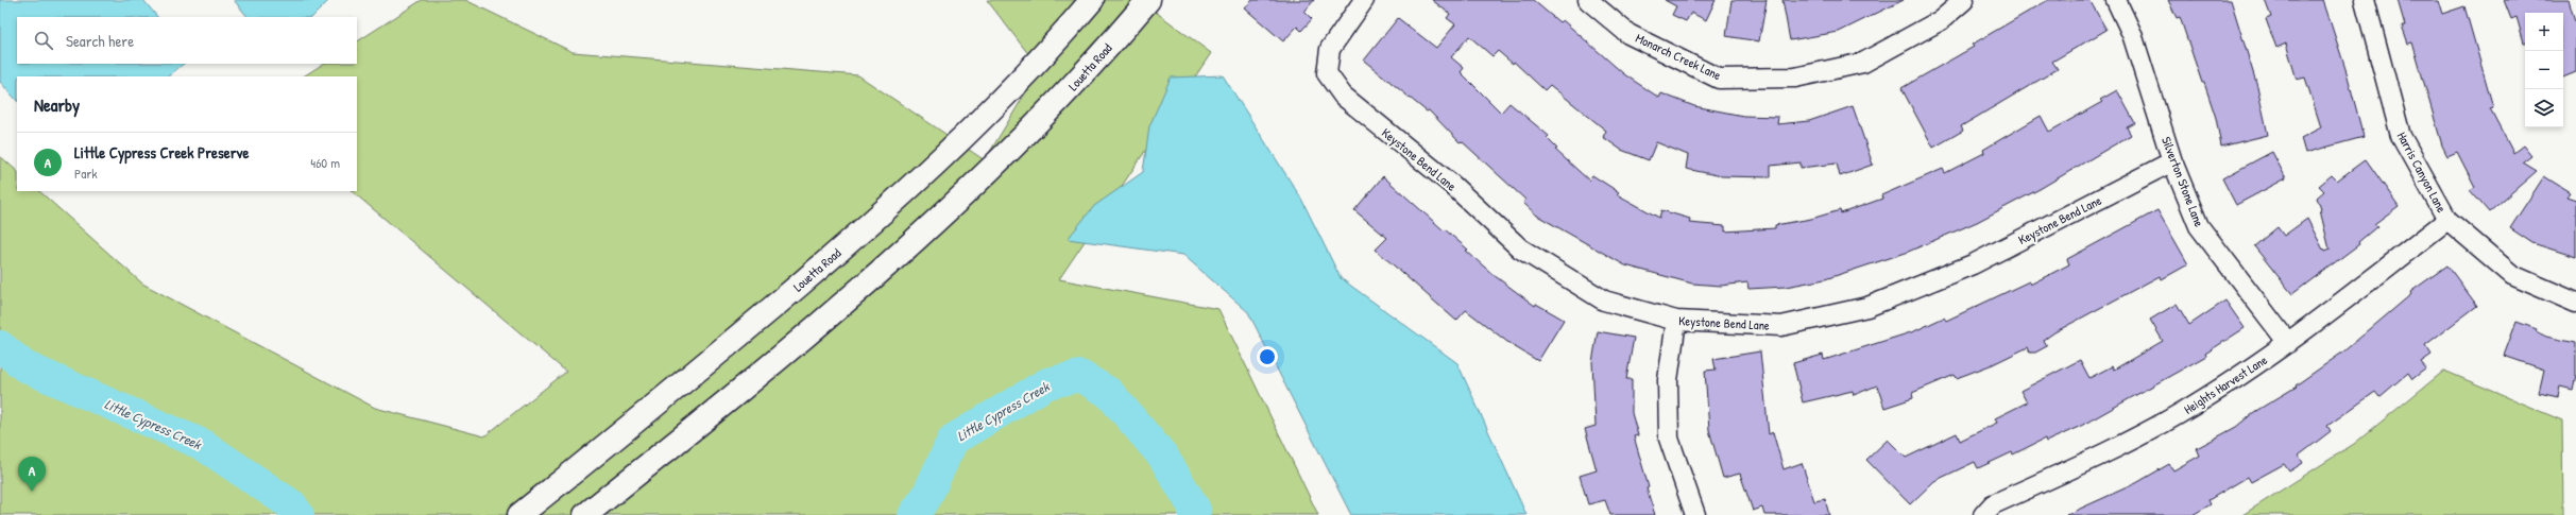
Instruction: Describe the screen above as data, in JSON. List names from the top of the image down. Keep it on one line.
{"streets":{"main road":["Louetta Road"],"street":["Monarch Creek Lane","Keystone Bend Lane","Harris Canyon Lane","Silverton Stone Lane","Heights Harvest Lane"]},"crossings":[["Keystone Bend Lane","Silverton Stone Lane"],["Harris Canyon Lane","Heights Harvest Lane"],["Silverton Stone Lane","Heights Harvest Lane"]],"water":["Little Cypress Creek"],"page":{"map_buttons":["+","−"],"search":"Search here","heading":"Nearby","list":[{"mark":"A","name":"Little Cypress Creek Preserve","note":"Park","value":"460 m"}],"pins":"A"}}
